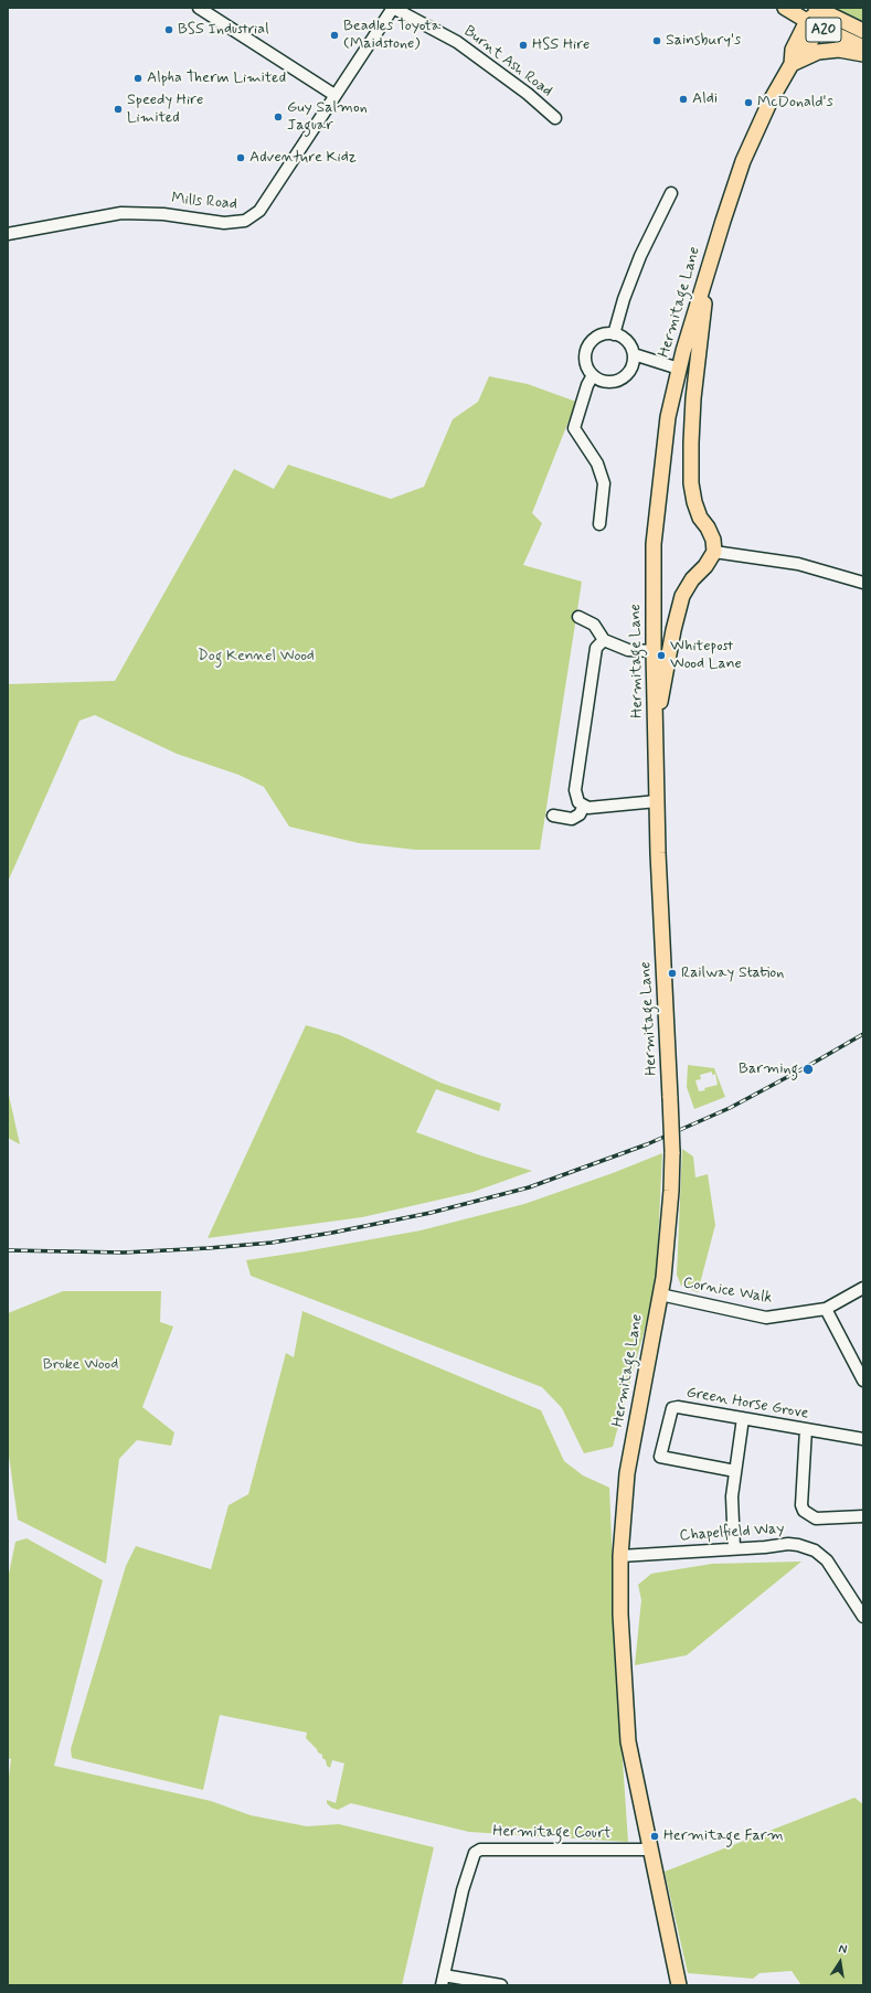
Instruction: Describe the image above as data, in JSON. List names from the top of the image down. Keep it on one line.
{"streets":{"main road":["A20","Hermitage Lane"],"street":["Burnt Ash Road","Mills Road","Cornice Walk","Green Horse Grove","Chapelfield Way","Hermitage Court"]},"crossings":[["A20","Hermitage Lane"],["Burnt Ash Road","Mills Road"],["Hermitage Lane","Cornice Walk"],["Hermitage Lane","Chapelfield Way"],["Hermitage Lane","Hermitage Court"]],"parks":["Dog Kennel Wood","Broke Wood"],"places":["BSS Industrial","Beadles Toyota (Maidstone)","Sainsbury's","HSS Hire","Alpha Therm Limited","Aldi","McDonald's","Speedy Hire Limited","Guy Salmon Jaguar","Adventure Kidz","Whitepost Wood Lane","Railway Station","Barming","Hermitage Farm"],"north":"top"}
